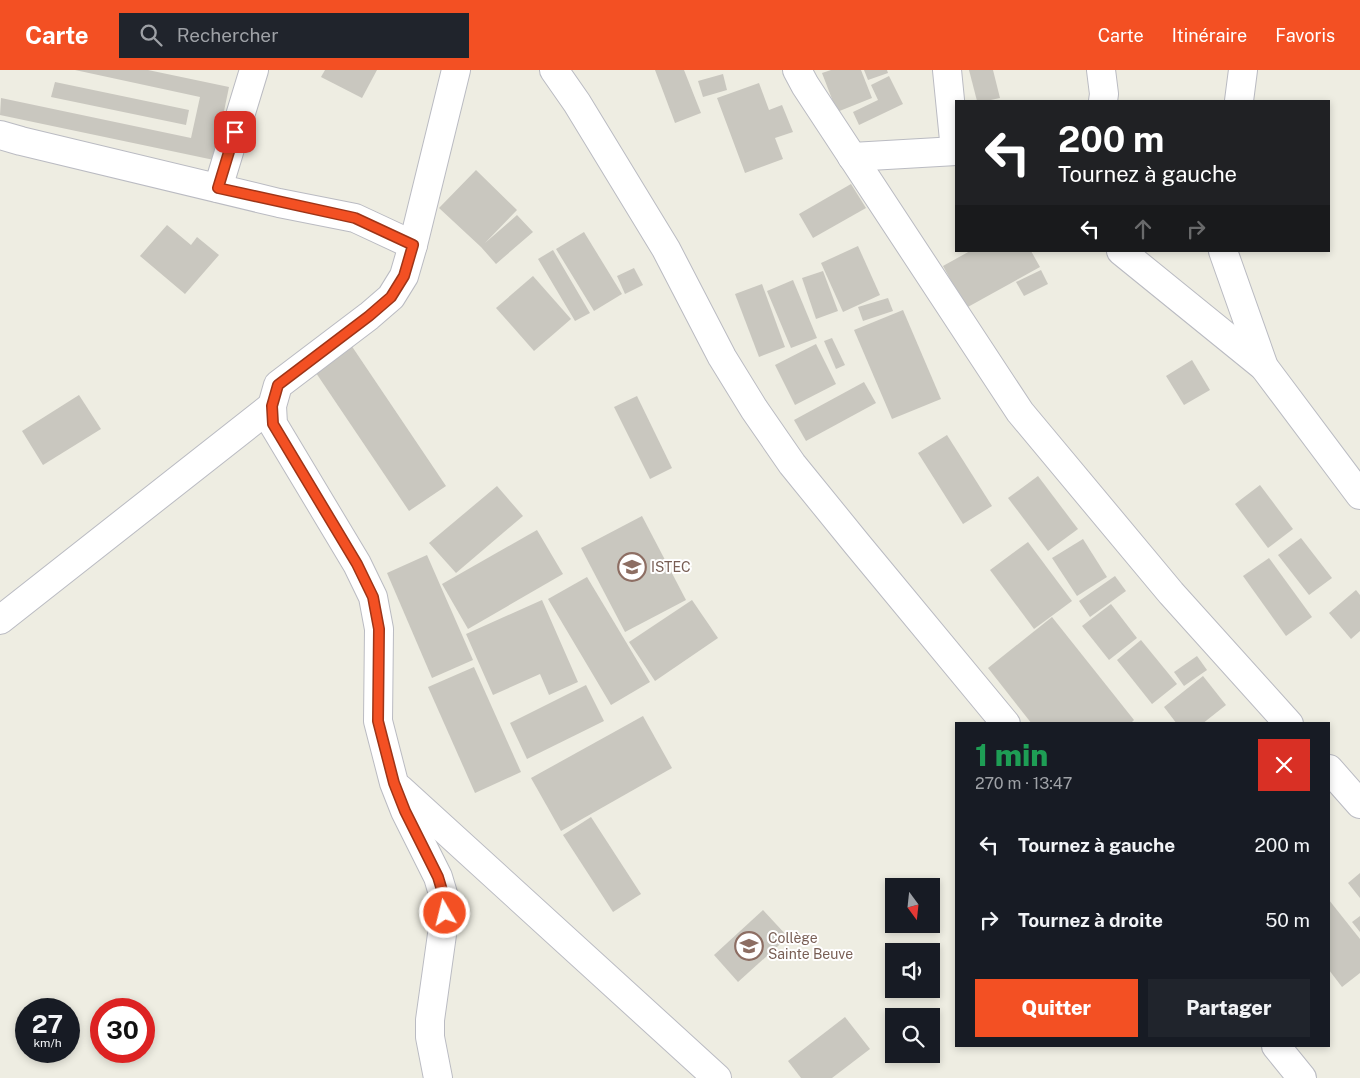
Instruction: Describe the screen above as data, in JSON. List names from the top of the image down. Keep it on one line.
{"places":{"school or university":["ISTEC","Collège Sainte Beuve"]},"north":"bottom","page":{"header":"Carte","search":"Rechercher","nav":["Carte","Itinéraire","Favoris"],"turn":["200 m","Tournez à gauche"],"heading":["1 min","270 m · 13:47"],"list":[{"name":"Tournez à gauche","value":"200 m"},{"name":"Tournez à droite","value":"50 m"}],"buttons":["Quitter","Partager"],"speed":"27 km/h","limit":"30"}}
